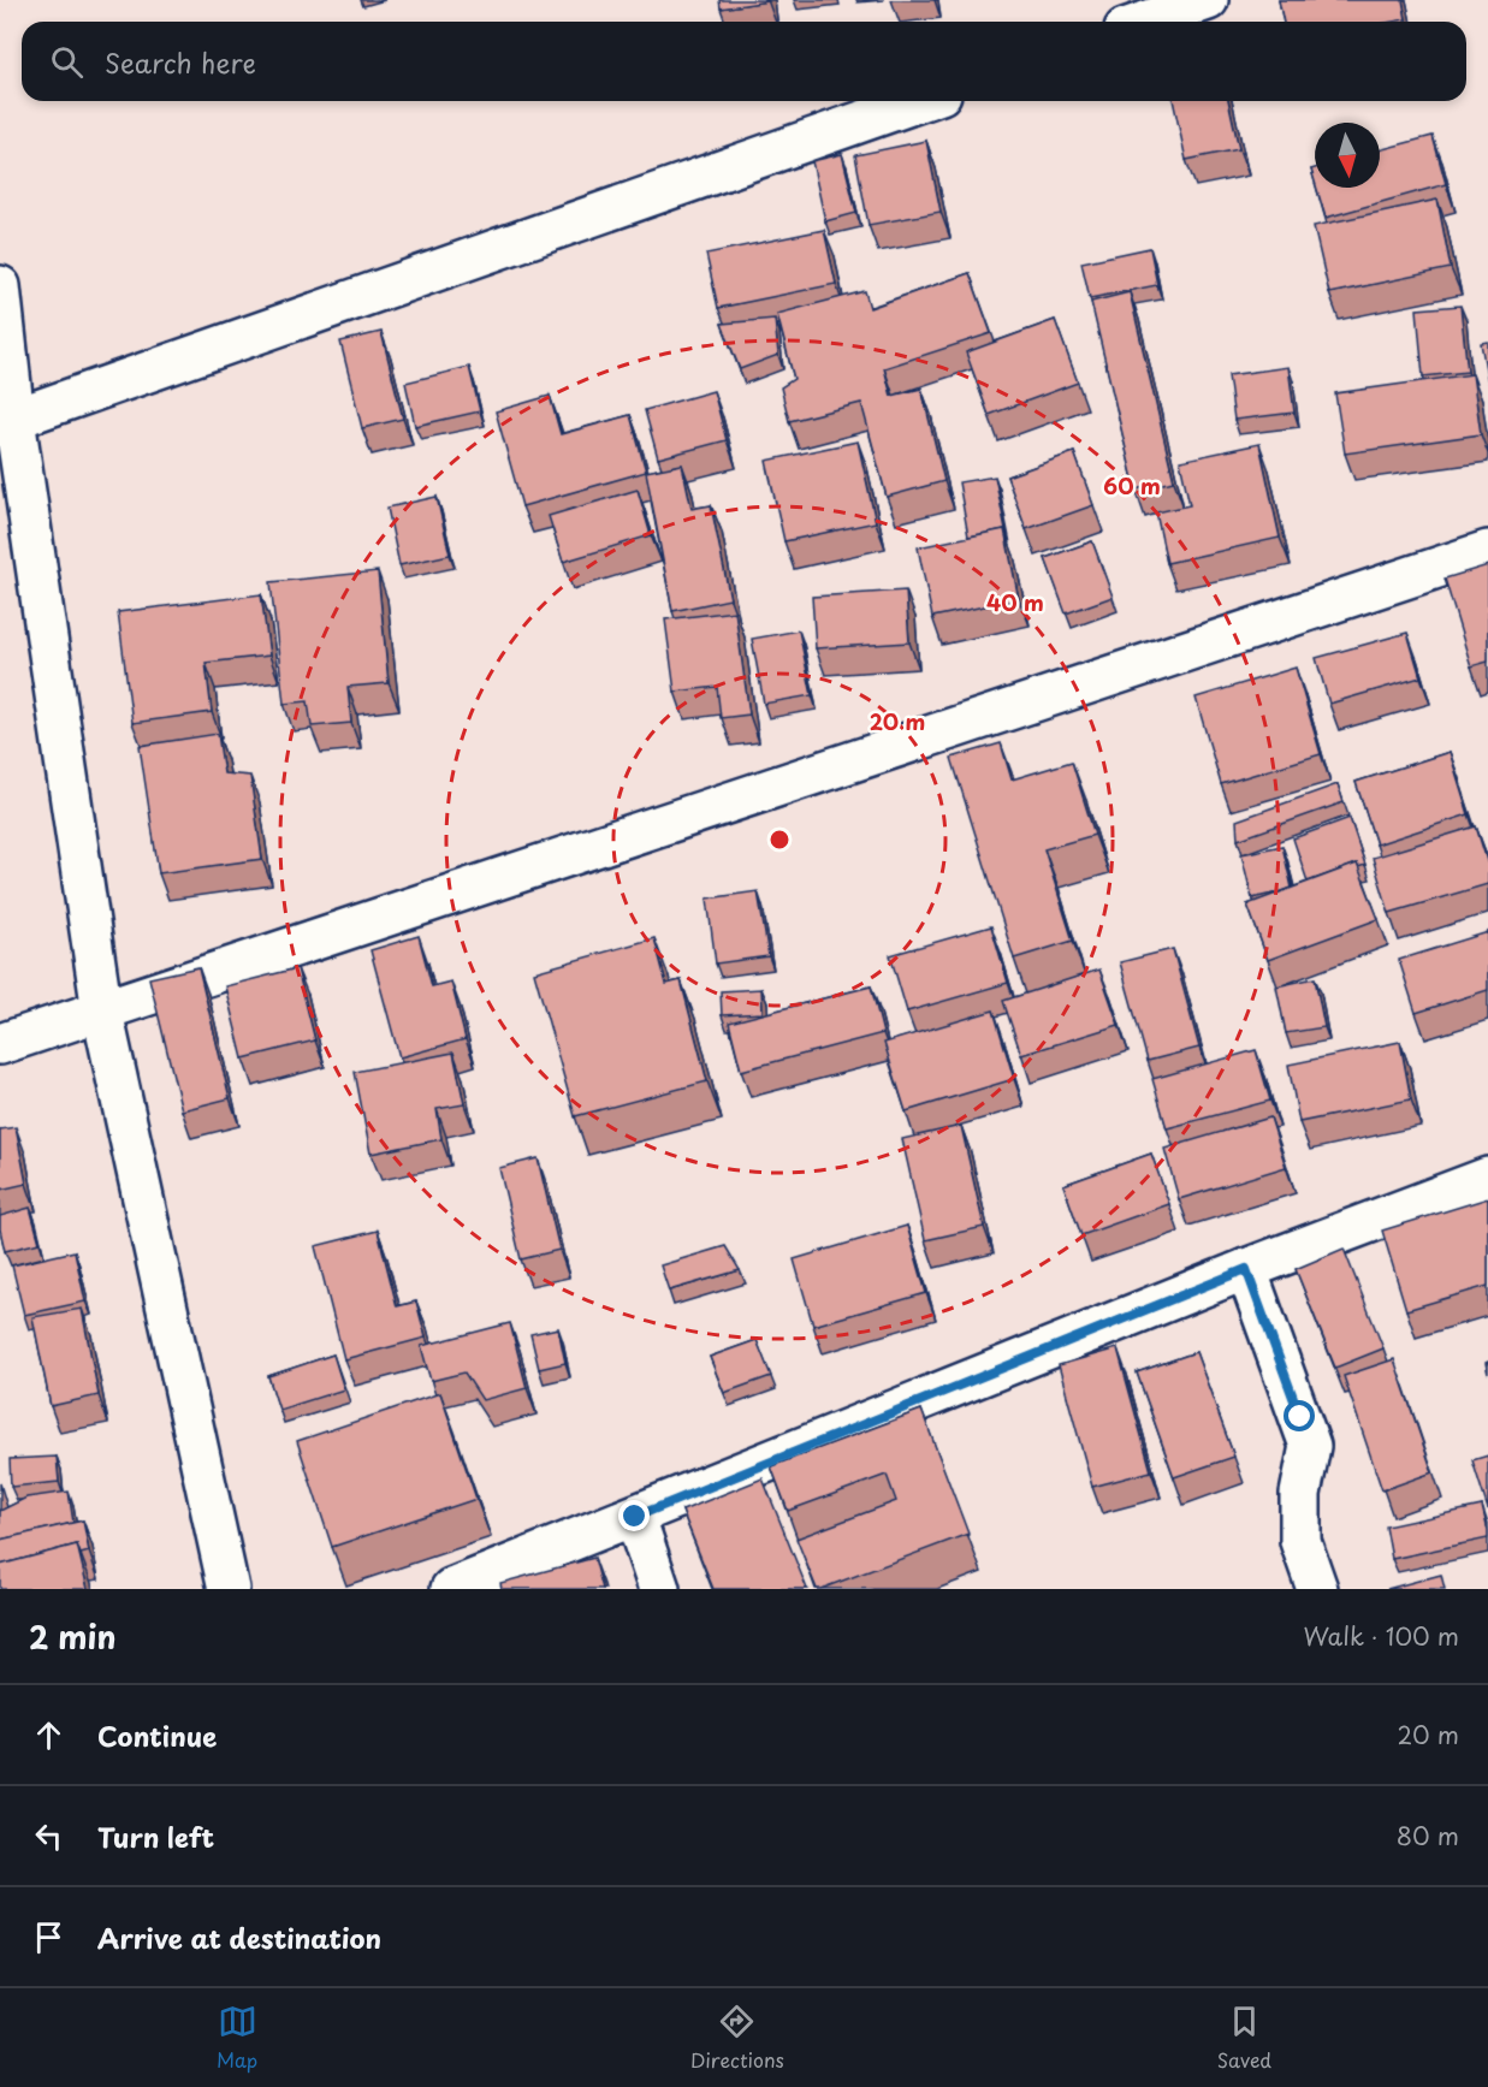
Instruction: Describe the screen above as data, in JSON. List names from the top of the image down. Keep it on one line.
{"north":"bottom","page":{"search":"Search here","heading":["2 min","Walk · 100 m"],"list":[["Continue","20 m"],["Turn left","80 m"],"Arrive at destination"],"nav":["Map","Directions","Saved"]},"rings":["60 m","40 m","20 m"]}
